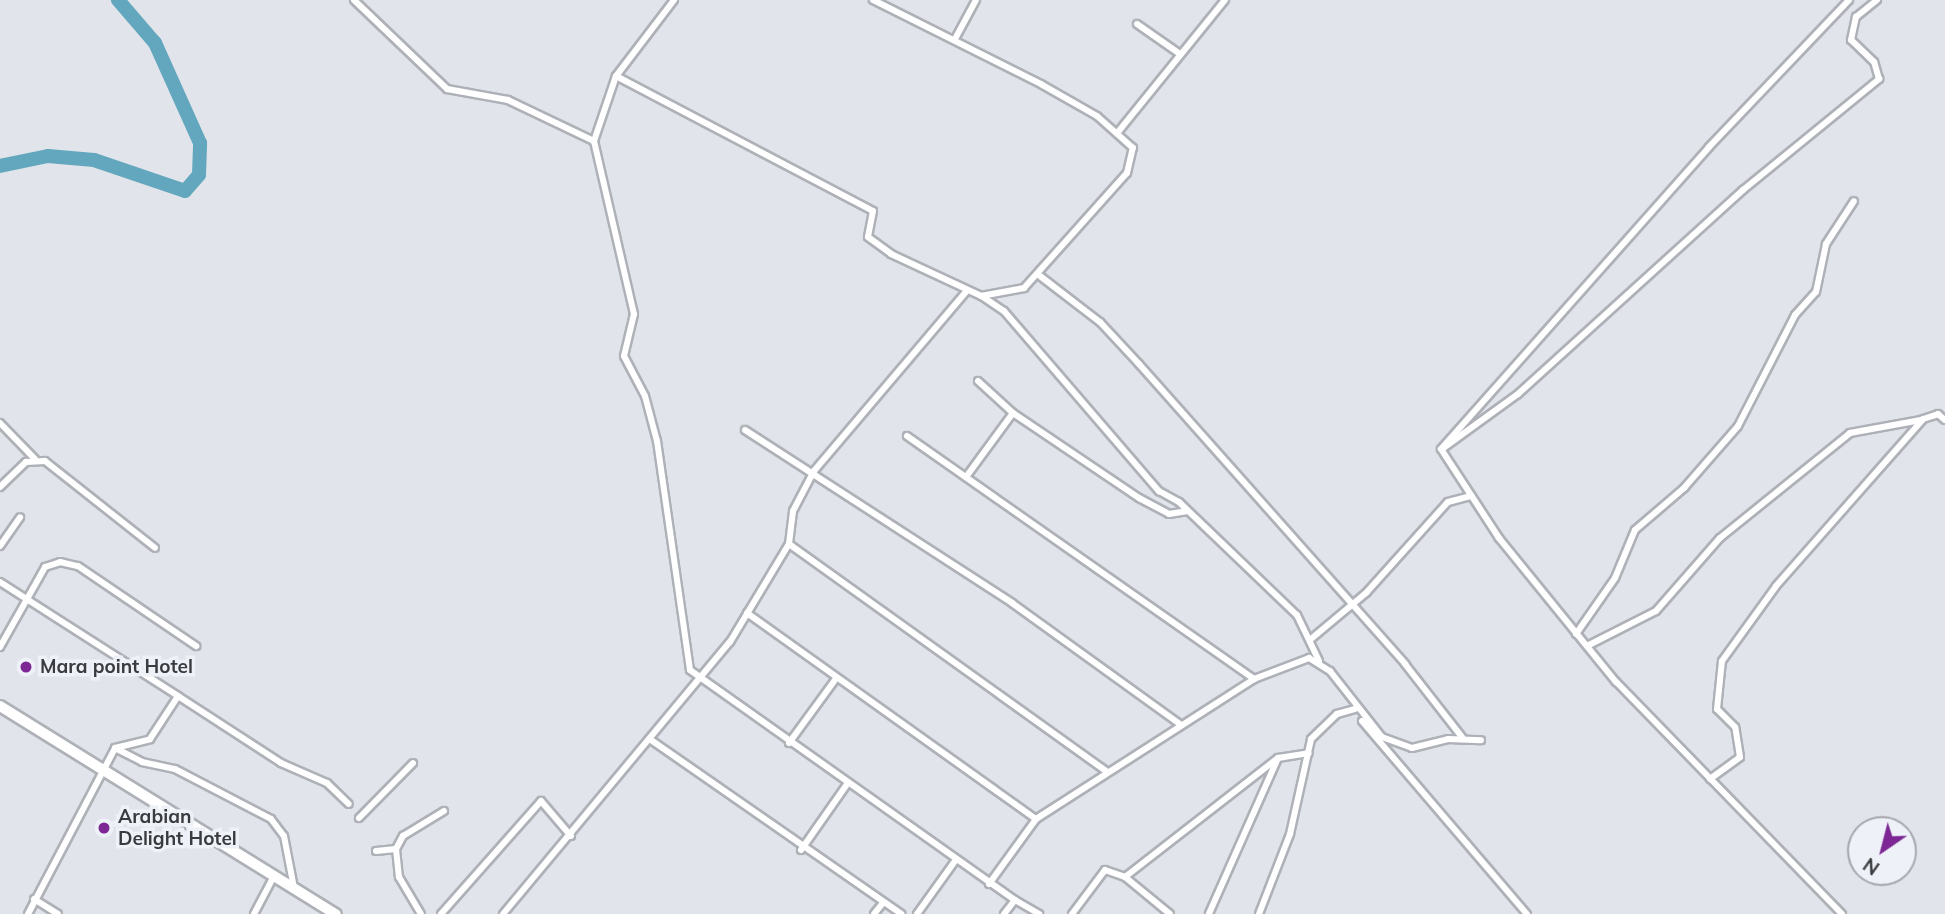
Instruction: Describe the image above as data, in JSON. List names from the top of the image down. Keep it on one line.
{"places":["Mara point Hotel","Arabian Delight Hotel"],"north":"bottom left"}
